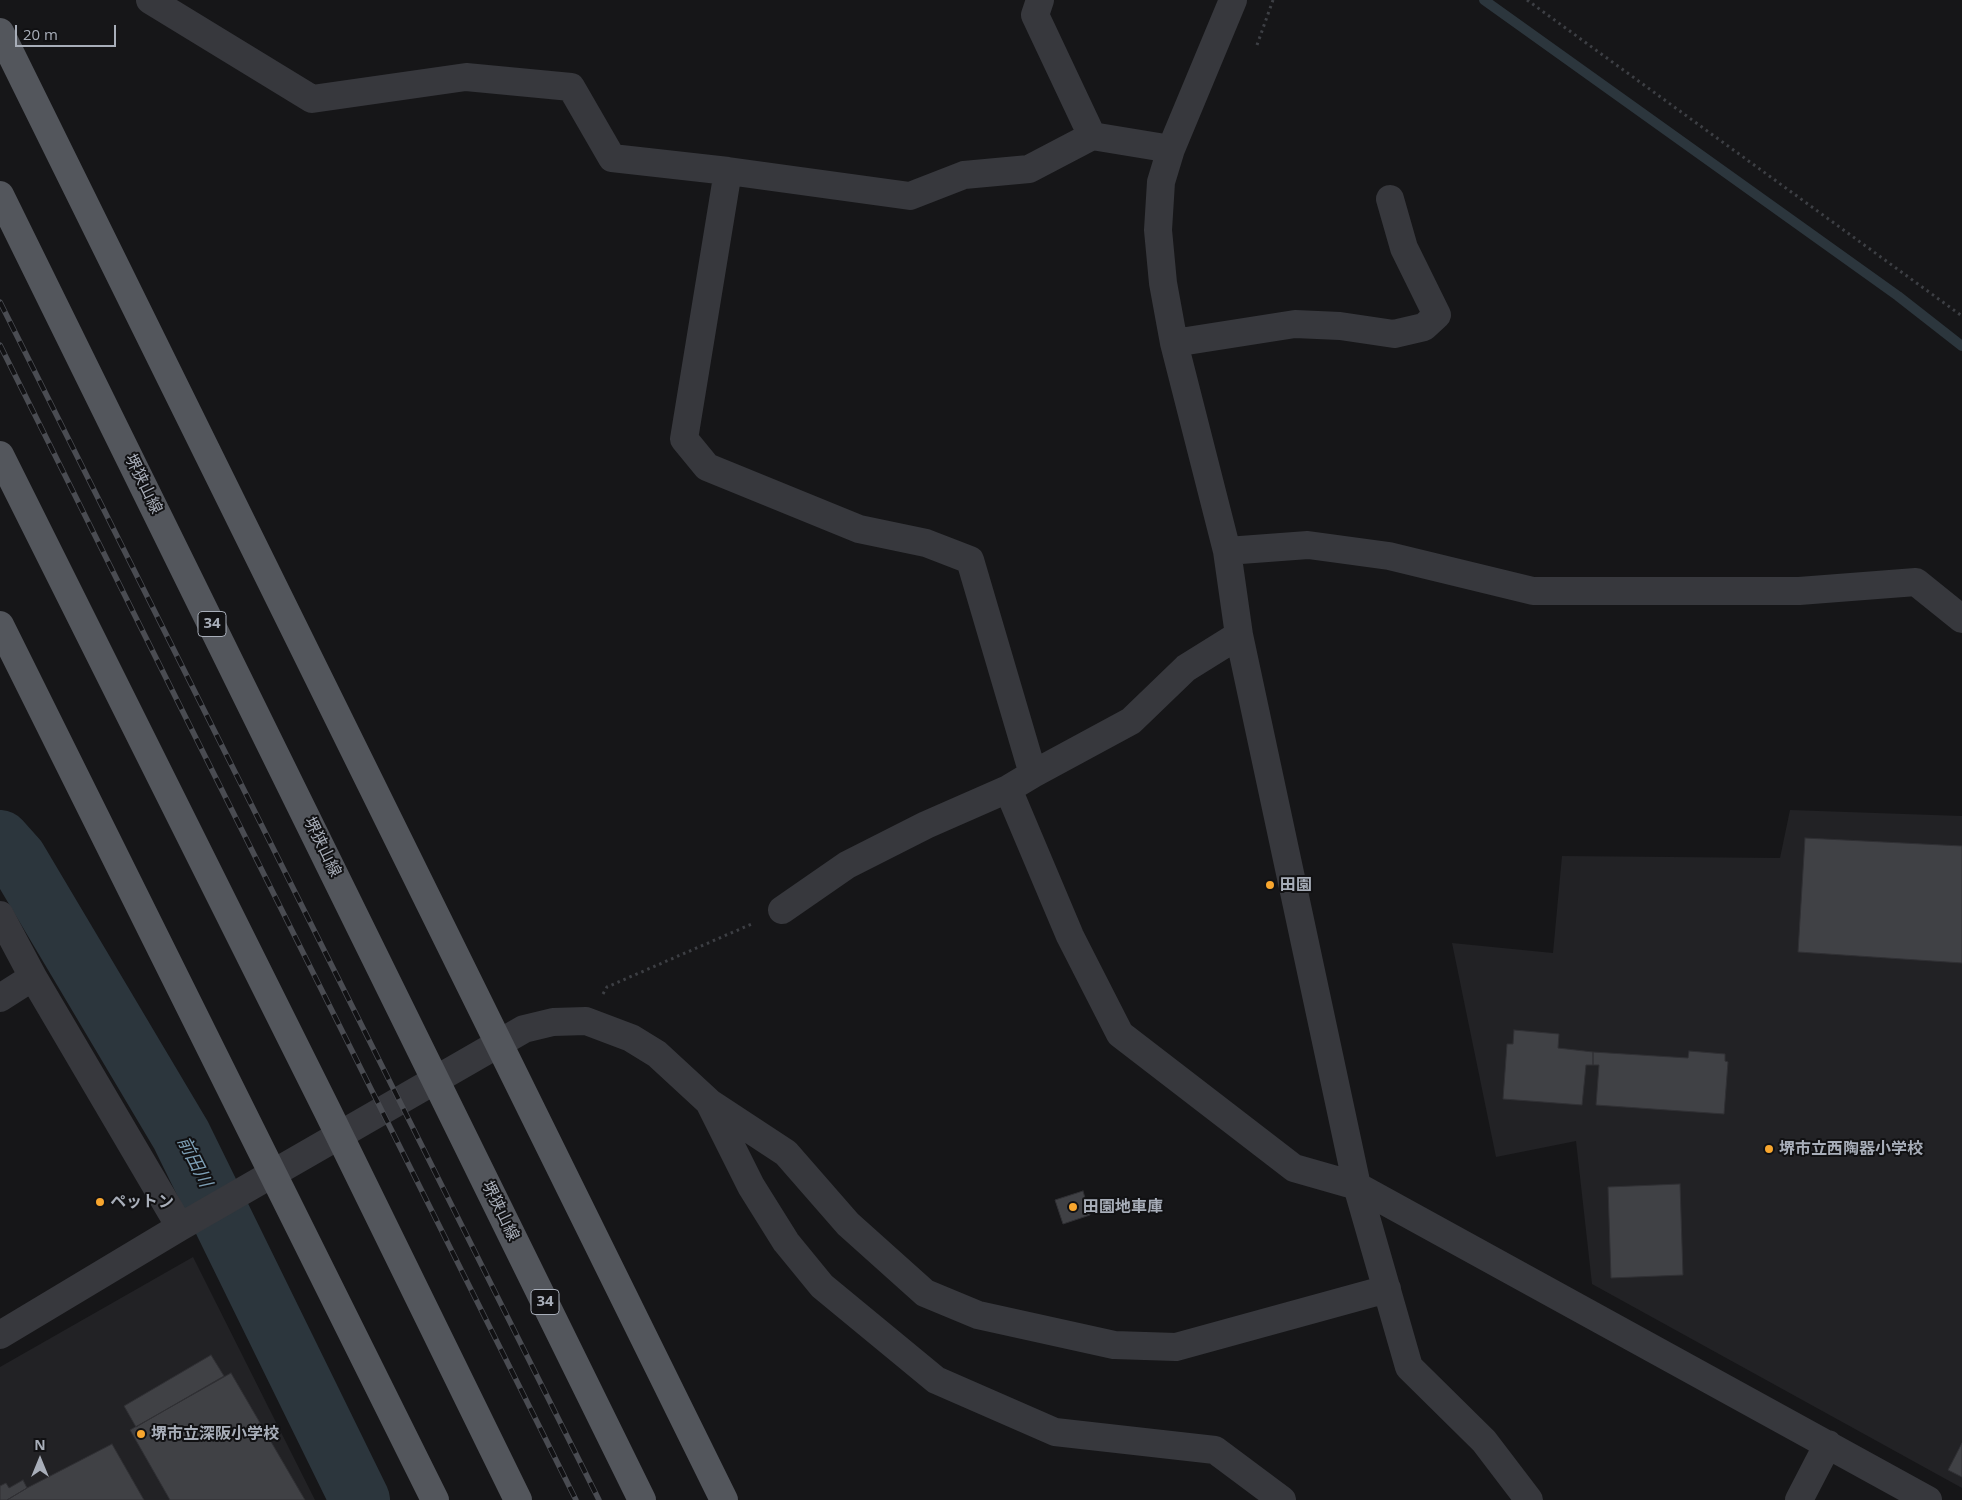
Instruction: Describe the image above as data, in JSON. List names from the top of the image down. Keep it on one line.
{"streets":{"main road":["堺狭山線","34"]},"water":["前田川"],"places":["田園","堺市立西陶器小学校","ペットン","田園地車庫","堺市立深阪小学校"],"scale_bar":"20 m","north":"top"}
